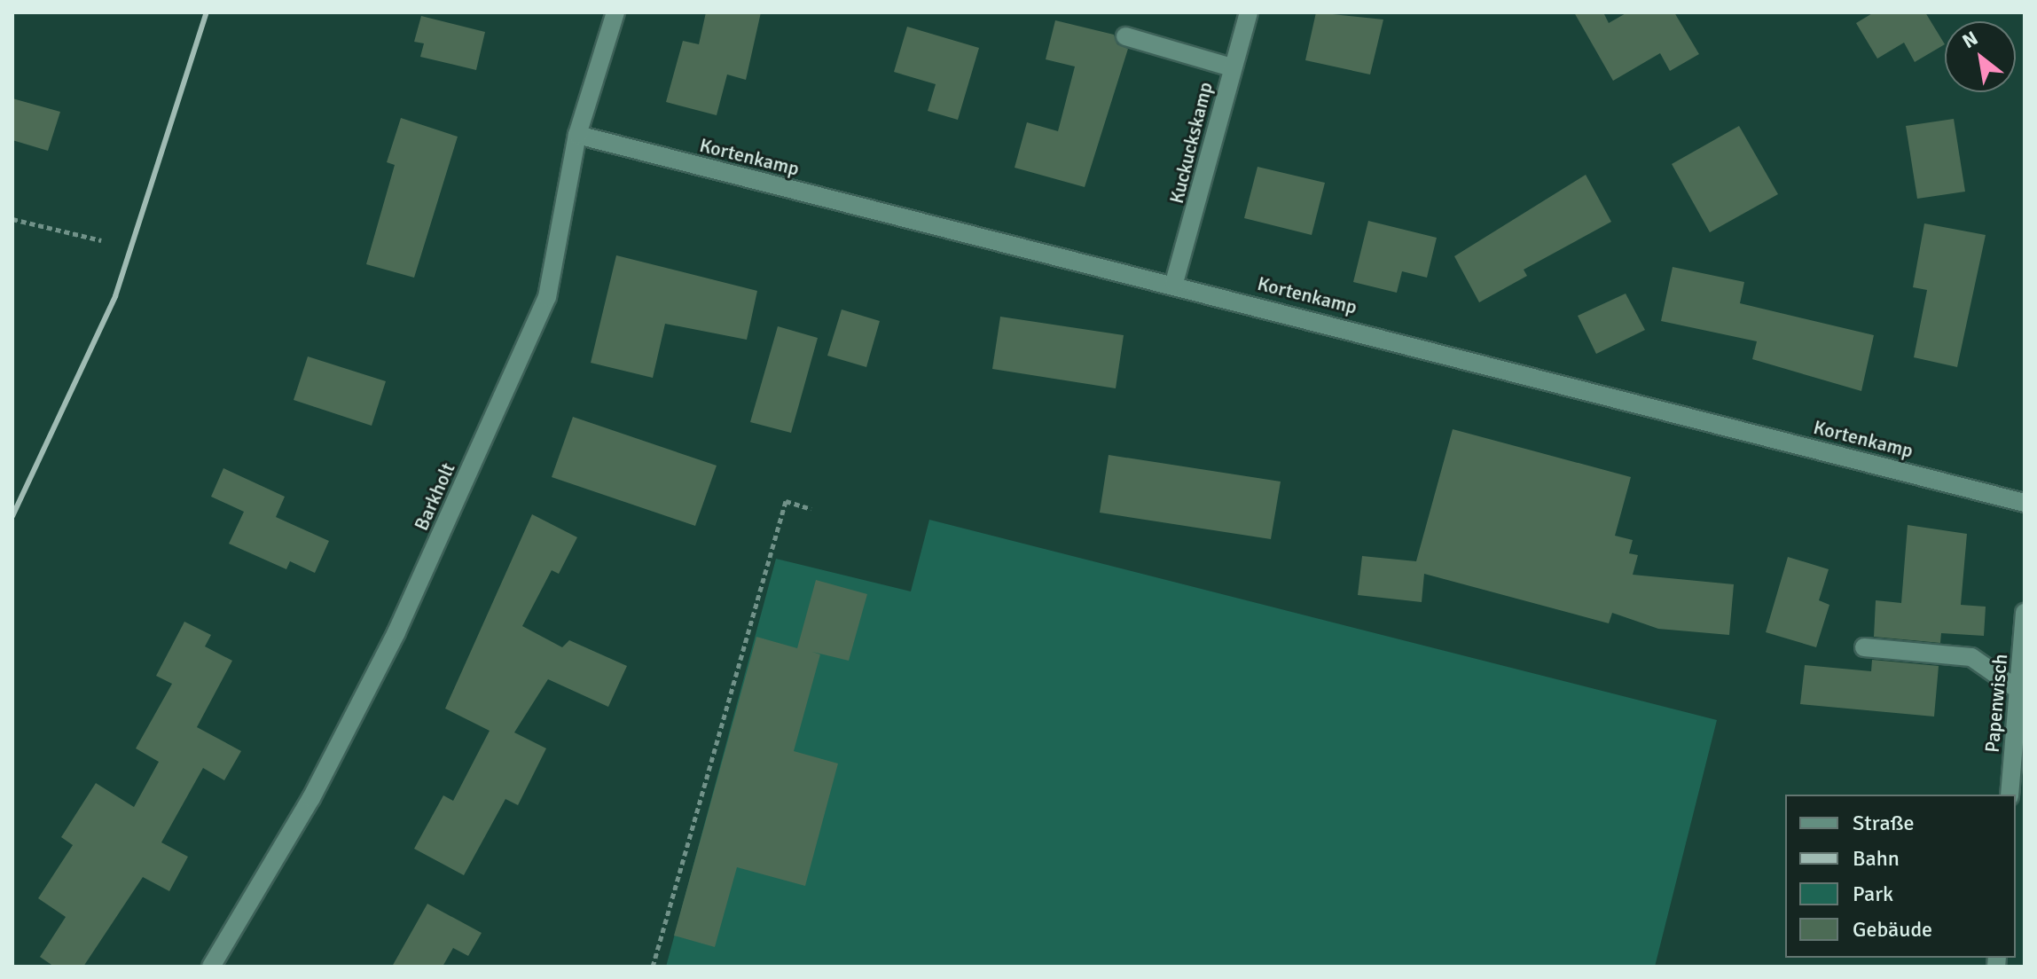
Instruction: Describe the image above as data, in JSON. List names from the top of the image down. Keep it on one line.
{"streets":{"street":["Kuckuckskamp","Kortenkamp","Barkholt","Papenwisch"]},"crossings":[["Kuckuckskamp","Kortenkamp"],["Kortenkamp","Barkholt"]],"legend":["Straße","Bahn","Park","Gebäude"],"north":"top left"}
